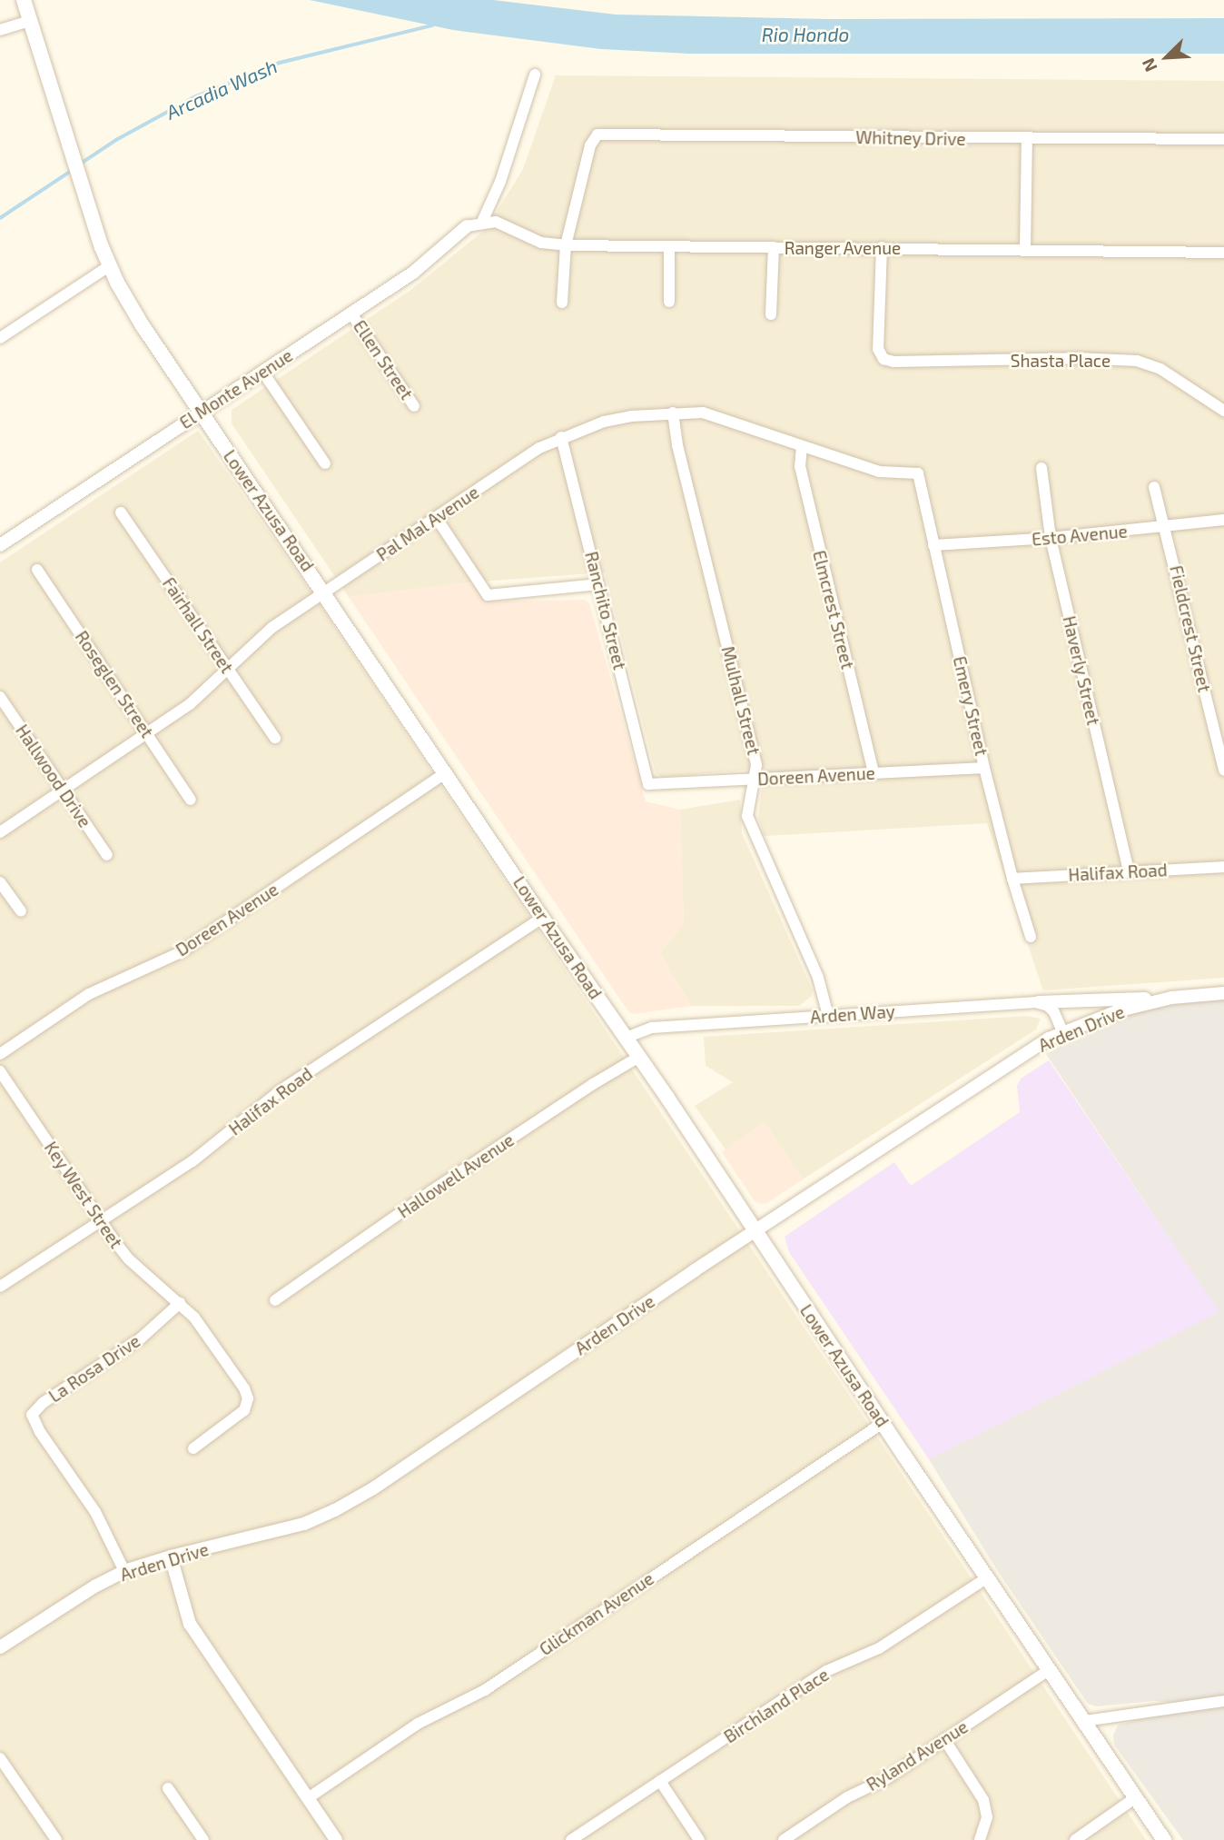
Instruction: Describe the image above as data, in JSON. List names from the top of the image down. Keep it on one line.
{"streets":{"main road":["Lower Azusa Road"],"street":["Whitney Drive","Ranger Avenue","Ellen Street","Shasta Place","El Monte Avenue","Pal Mal Avenue","Esto Avenue","Elmcrest Street","Ranchito Street","Fairhall Street","Fieldcrest Street","Haverly Street","Roseglen Street","Mulhall Street","Emery Street","Hallwood Drive","Doreen Avenue","Halifax Road","Arden Way","Arden Drive","Hallowell Avenue","Key West Street","La Rosa Drive","Glickman Avenue","Birchland Place","Ryland Avenue"]},"crossings":[["Whitney Drive","Ranger Avenue"],["Ranger Avenue","Shasta Place"],["Ellen Street","El Monte Avenue"],["El Monte Avenue","Lower Azusa Road"],["Lower Azusa Road","Pal Mal Avenue"],["Lower Azusa Road","Doreen Avenue"],["Lower Azusa Road","Halifax Road"],["Lower Azusa Road","Arden Way"],["Lower Azusa Road","Arden Drive"],["Lower Azusa Road","Hallowell Avenue"],["Lower Azusa Road","Glickman Avenue"],["Lower Azusa Road","Birchland Place"],["Lower Azusa Road","Ryland Avenue"],["Pal Mal Avenue","Elmcrest Street"],["Pal Mal Avenue","Ranchito Street"],["Pal Mal Avenue","Fairhall Street"],["Pal Mal Avenue","Roseglen Street"],["Pal Mal Avenue","Mulhall Street"],["Pal Mal Avenue","Emery Street"],["Pal Mal Avenue","Hallwood Drive"],["Esto Avenue","Fieldcrest Street"],["Esto Avenue","Haverly Street"],["Esto Avenue","Emery Street"],["Elmcrest Street","Doreen Avenue"],["Ranchito Street","Doreen Avenue"],["Haverly Street","Halifax Road"],["Mulhall Street","Doreen Avenue"],["Mulhall Street","Arden Way"],["Emery Street","Doreen Avenue"],["Emery Street","Halifax Road"],["Halifax Road","Key West Street"],["Arden Drive","La Rosa Drive"],["Key West Street","La Rosa Drive"]],"water":["Rio Hondo","Arcadia Wash"],"north":"bottom left"}
